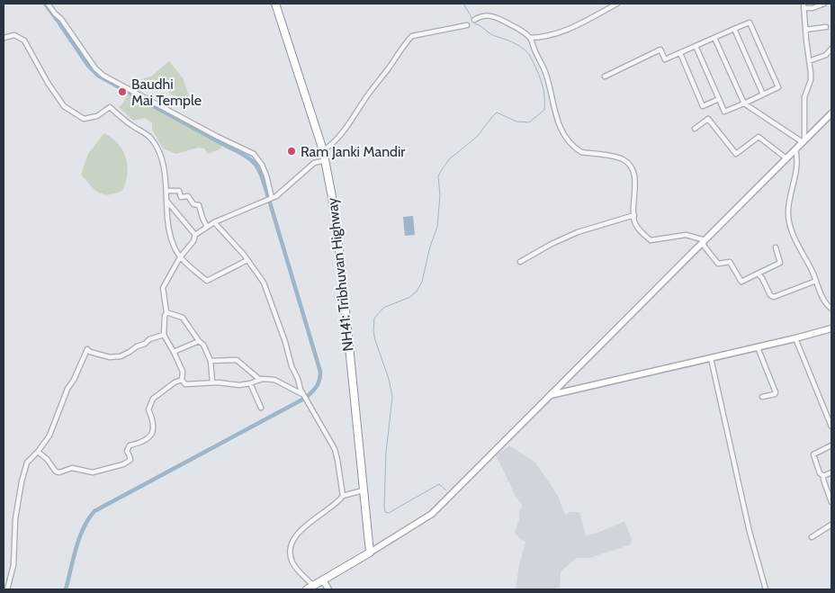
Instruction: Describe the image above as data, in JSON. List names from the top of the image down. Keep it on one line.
{"streets":{"highway":["NH41: Tribhuvan Highway"]},"places":["Baudhi Mai Temple","Ram Janki Mandir"]}
